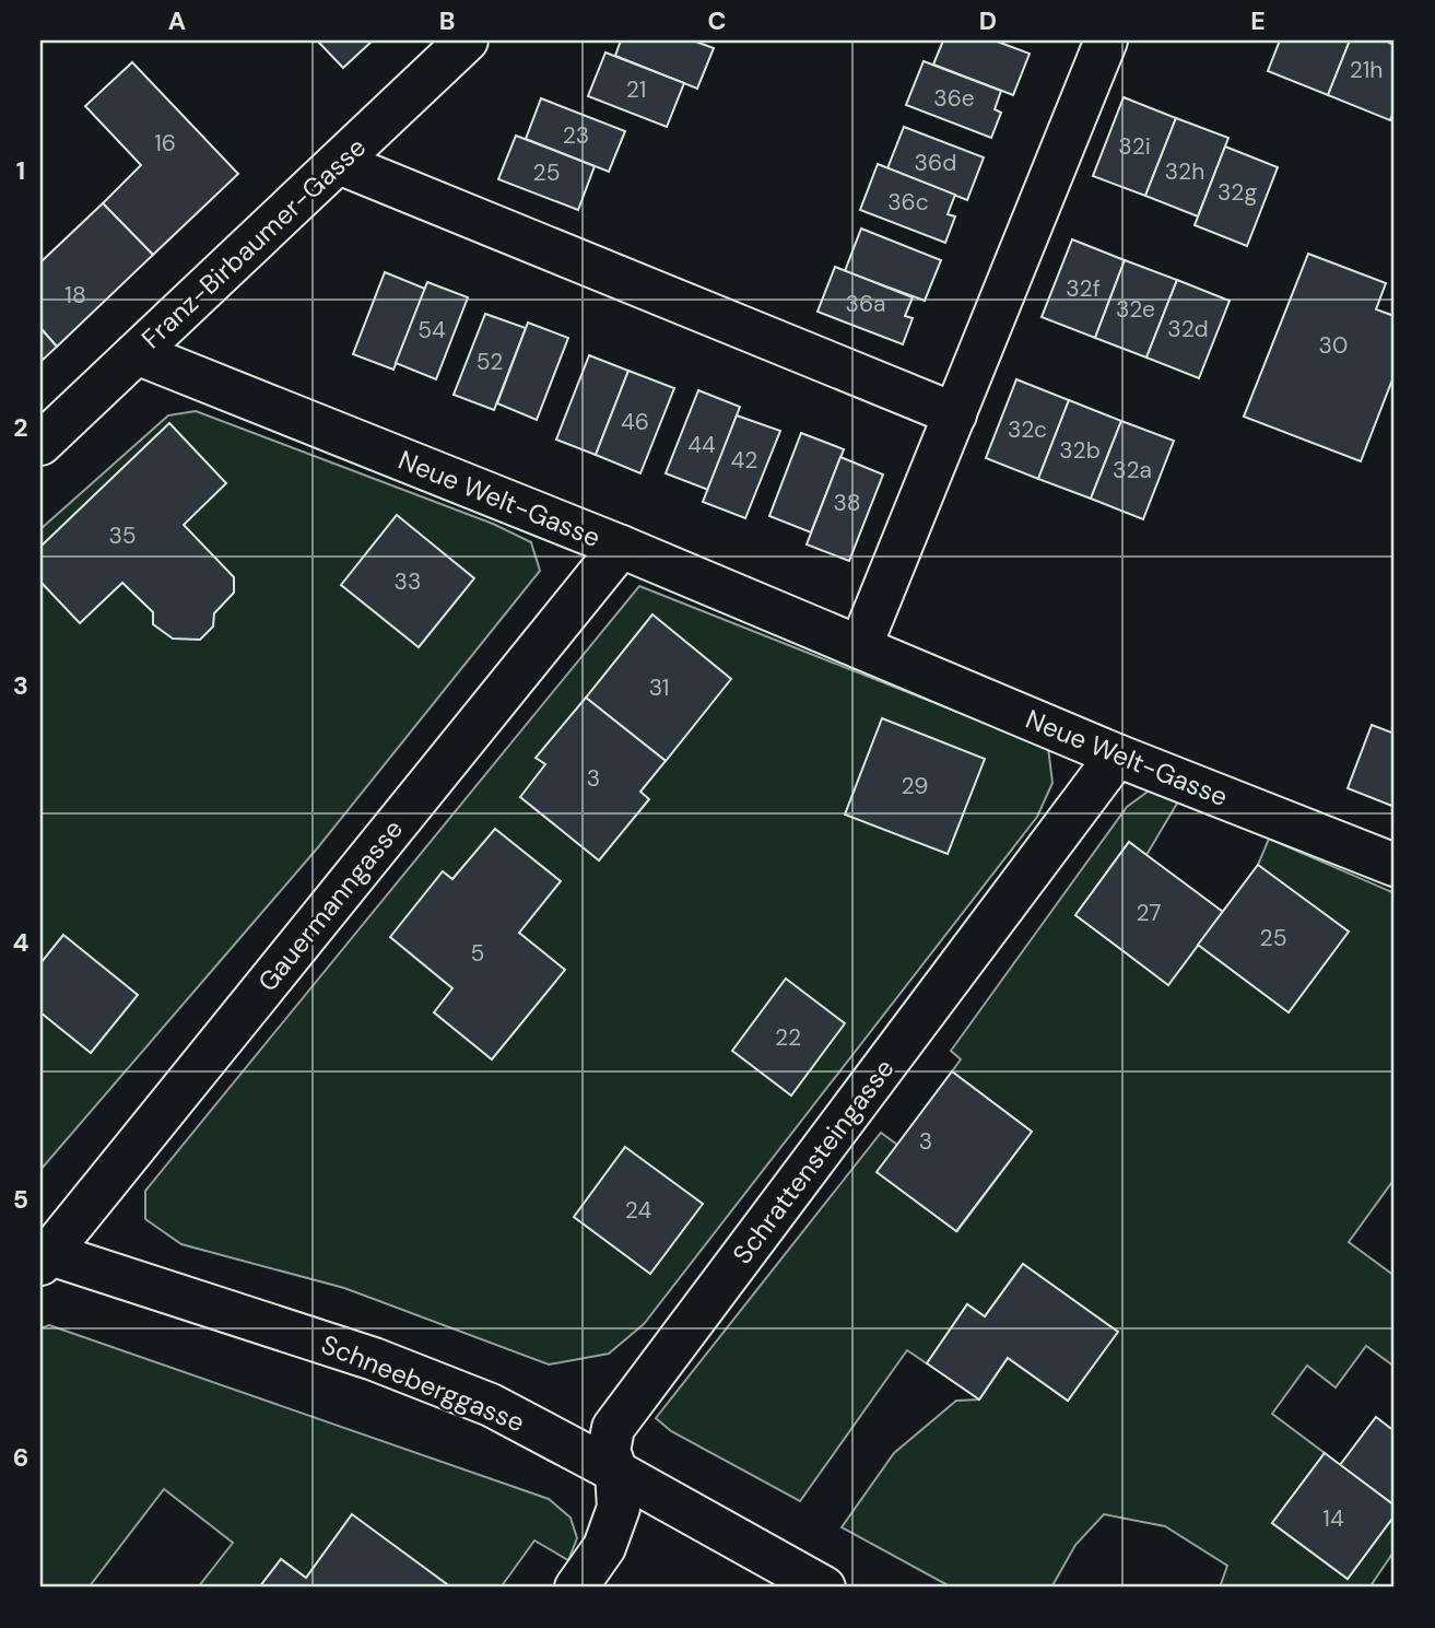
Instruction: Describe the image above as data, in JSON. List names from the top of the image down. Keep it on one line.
{"streets":{"street":["Franz-Birbaumer-Gasse","Neue Welt-Gasse","Gauermanngasse","Schrattensteingasse","Schneeberggasse"]},"crossings":[["Franz-Birbaumer-Gasse","Neue Welt-Gasse"],["Neue Welt-Gasse","Gauermanngasse"],["Neue Welt-Gasse","Schrattensteingasse"],["Gauermanngasse","Schneeberggasse"],["Schrattensteingasse","Schneeberggasse"]],"house_numbers":["21h","21","36e","23","16","32i","36d","32h","25","32g","36c","32f","18","36a","32e","32d","54","30","52","46","32c","44","32b","42","32a","38","35","33","31","3","29","27","25","5","22","3","24","14"],"grid":{"columns":["A","B","C","D","E"],"rows":["1","2","3","4","5","6"]}}
